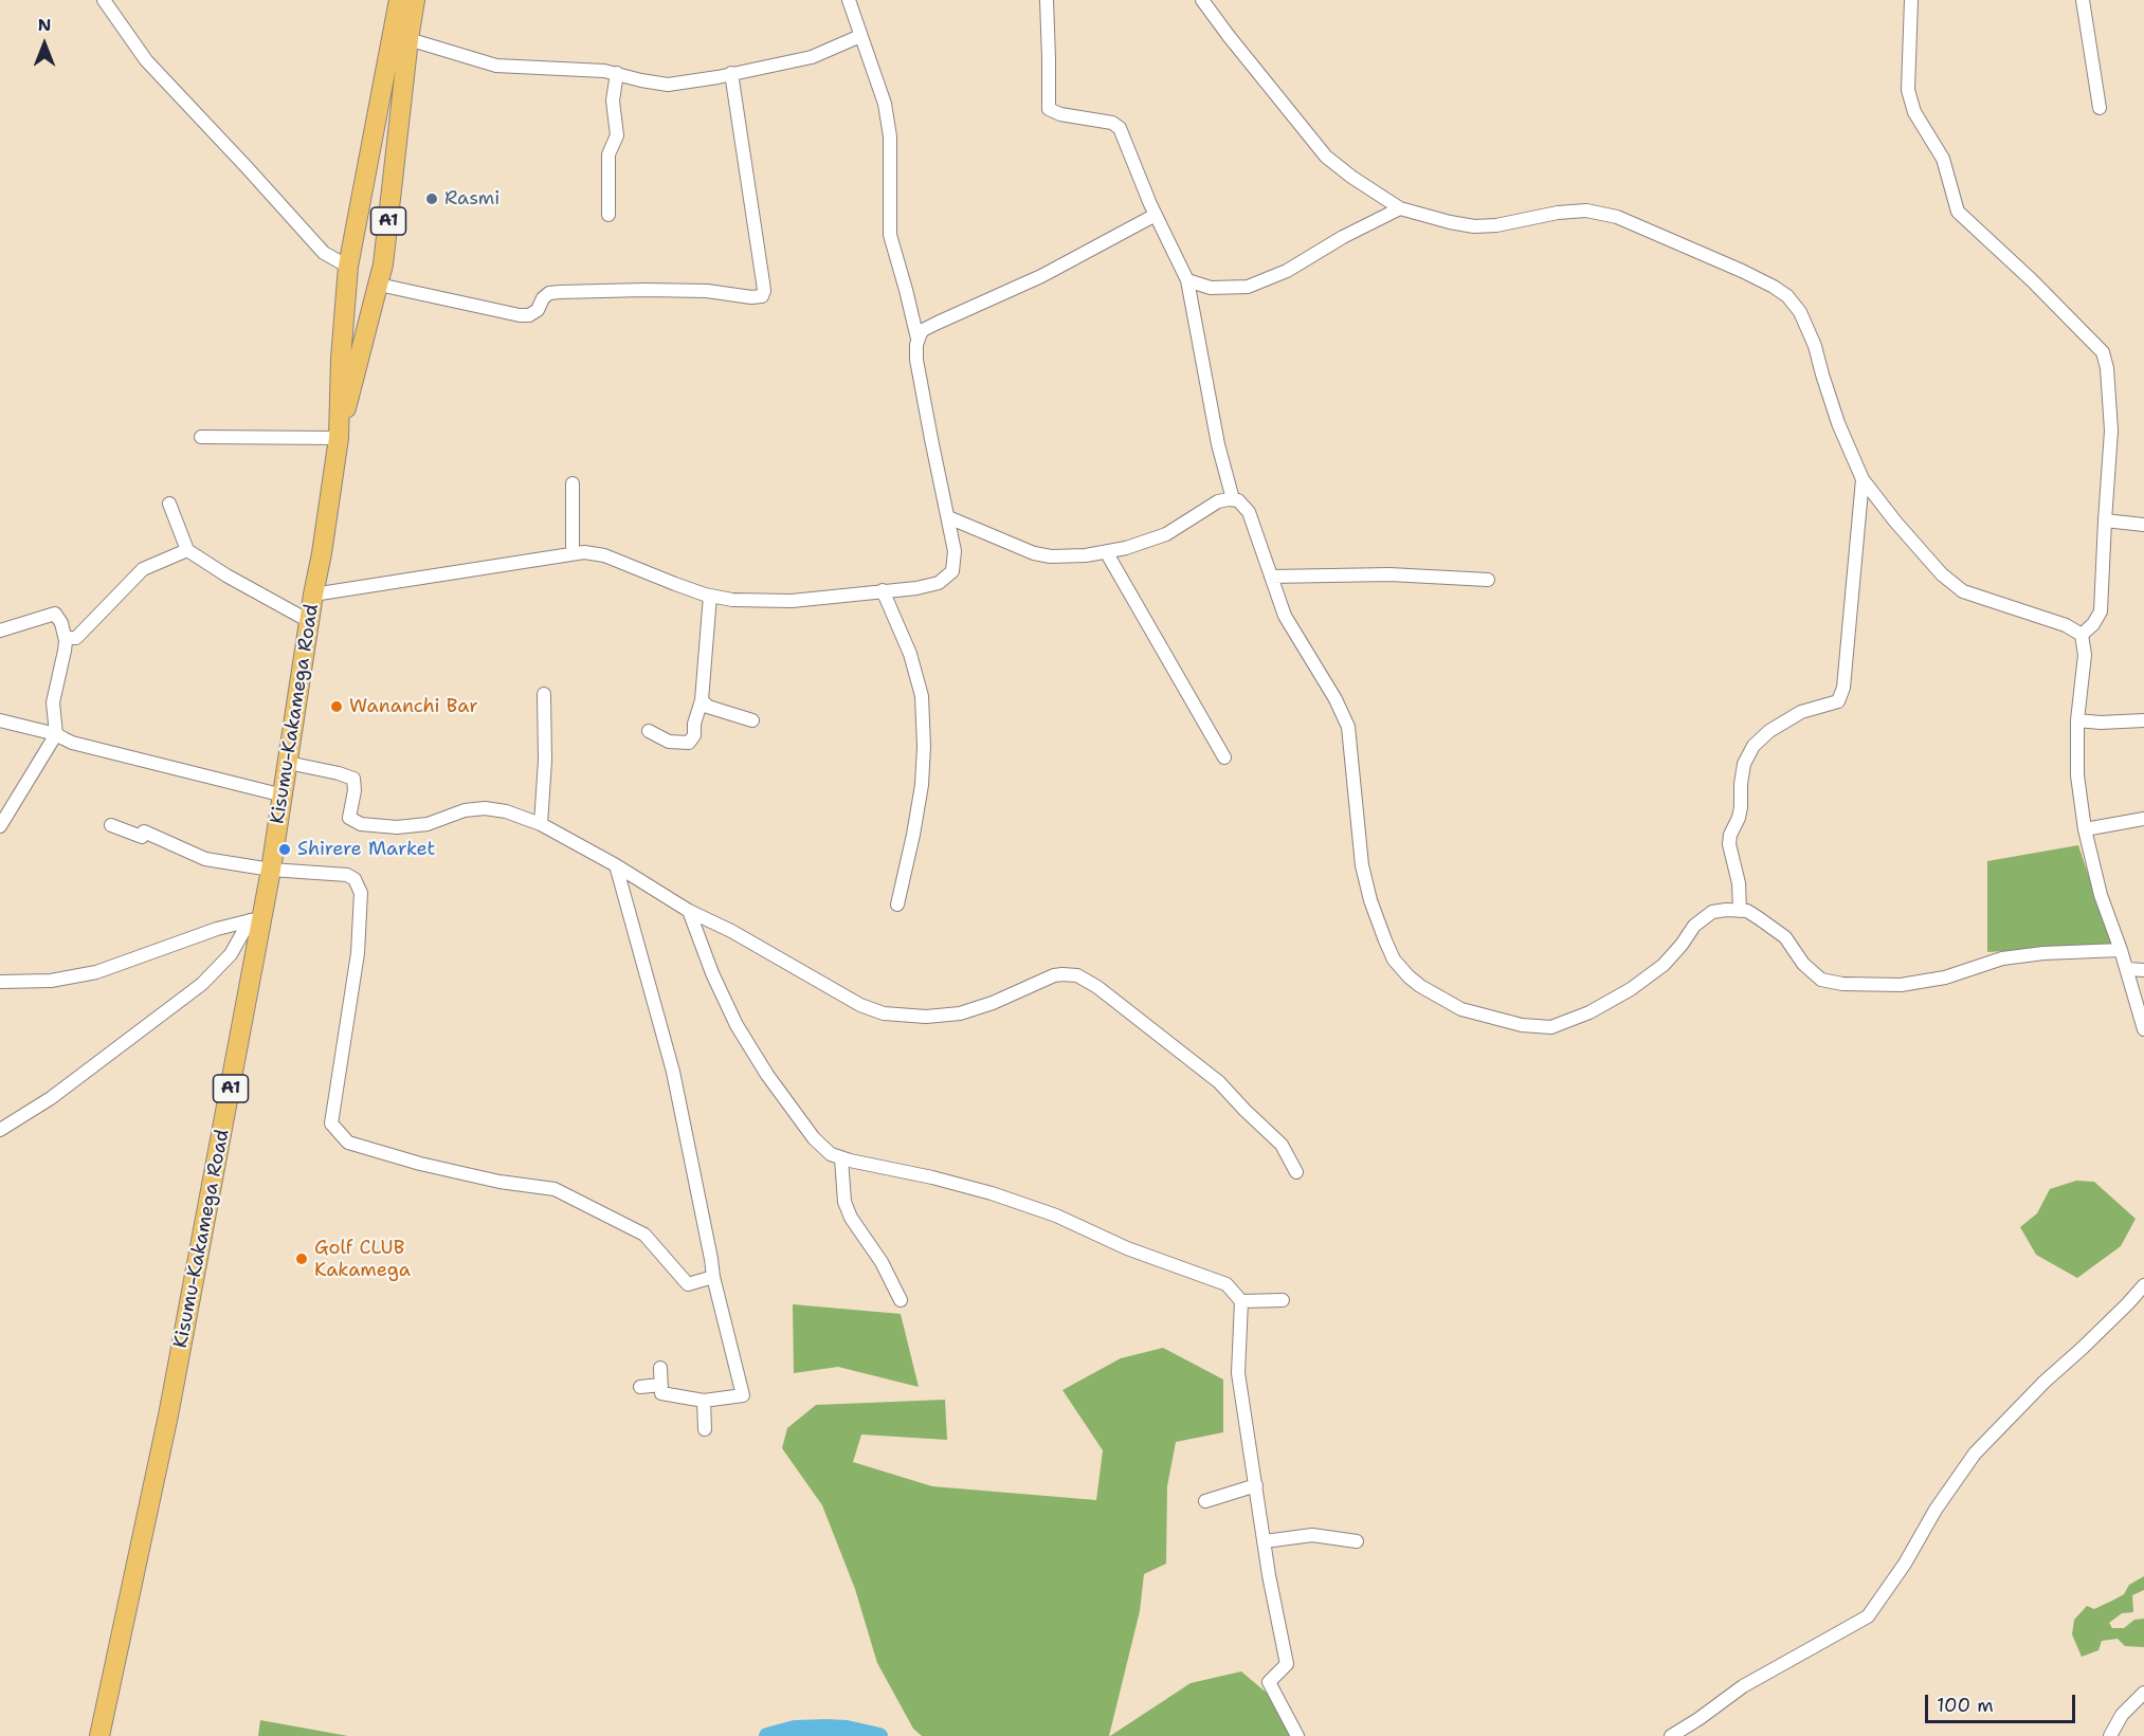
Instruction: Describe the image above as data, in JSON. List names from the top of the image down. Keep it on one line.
{"streets":{"highway":["A1","Kisumu-Kakamega Road"]},"places":["Rasmi","Wananchi Bar","Shirere Market","Golf CLUB Kakamega"],"scale_bar":"100 m","north":"top"}
